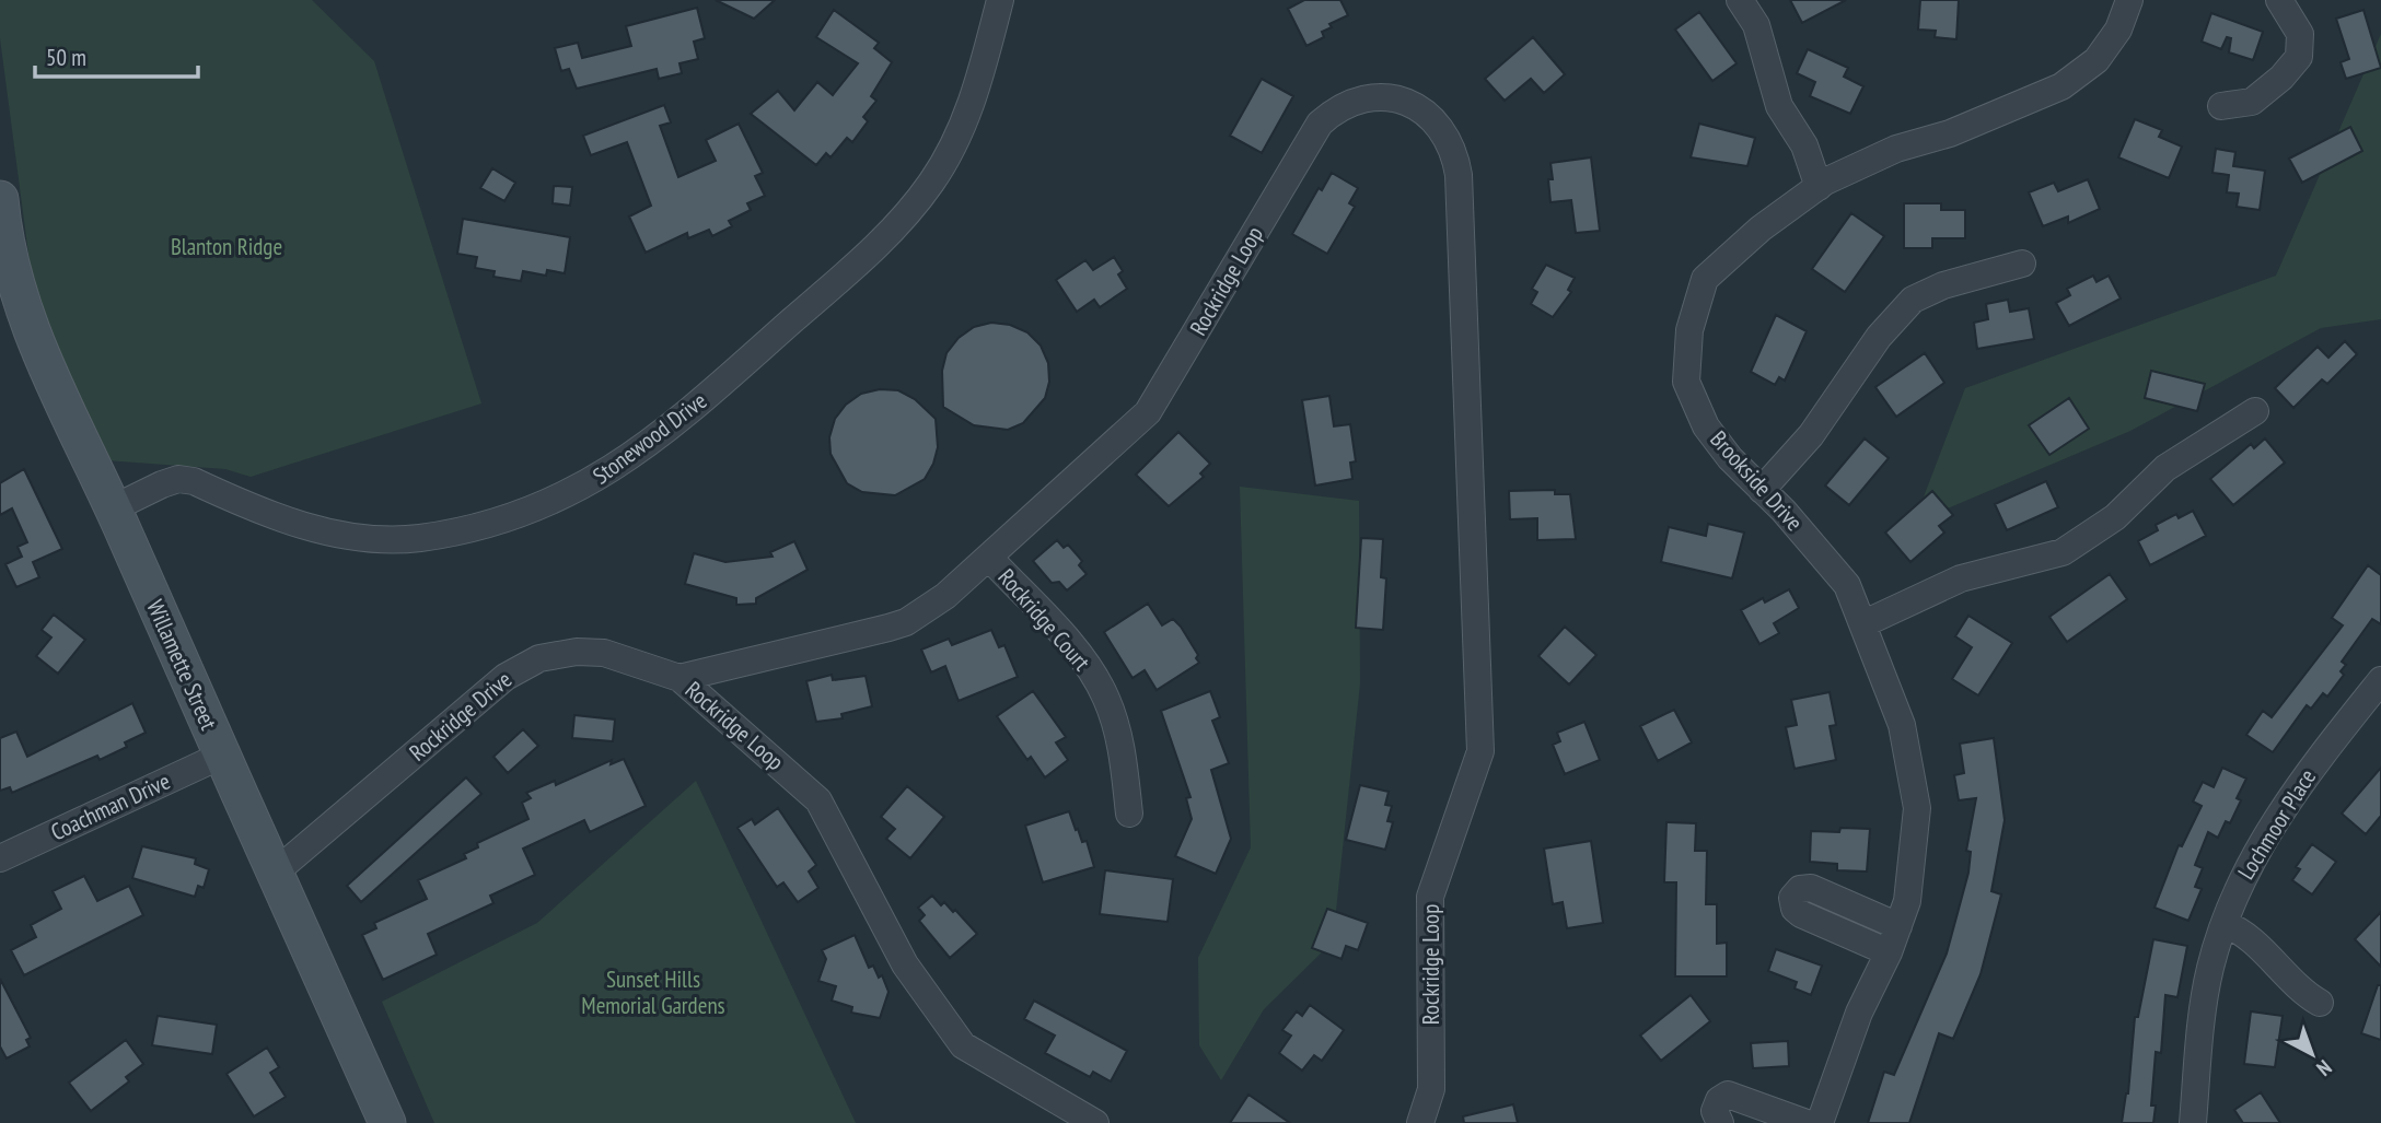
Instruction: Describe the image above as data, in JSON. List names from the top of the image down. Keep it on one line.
{"streets":{"main road":["Willamette Street"],"street":["Rockridge Loop","Stonewood Drive","Brookside Drive","Rockridge Court","Rockridge Drive","Coachman Drive","Lochmoor Place"]},"crossings":[["Rockridge Loop","Rockridge Court"],["Rockridge Loop","Rockridge Drive"],["Stonewood Drive","Willamette Street"],["Willamette Street","Rockridge Drive"],["Willamette Street","Coachman Drive"]],"parks":["Blanton Ridge","Sunset Hills Memorial Gardens"],"scale_bar":"50 m","north":"bottom right"}
